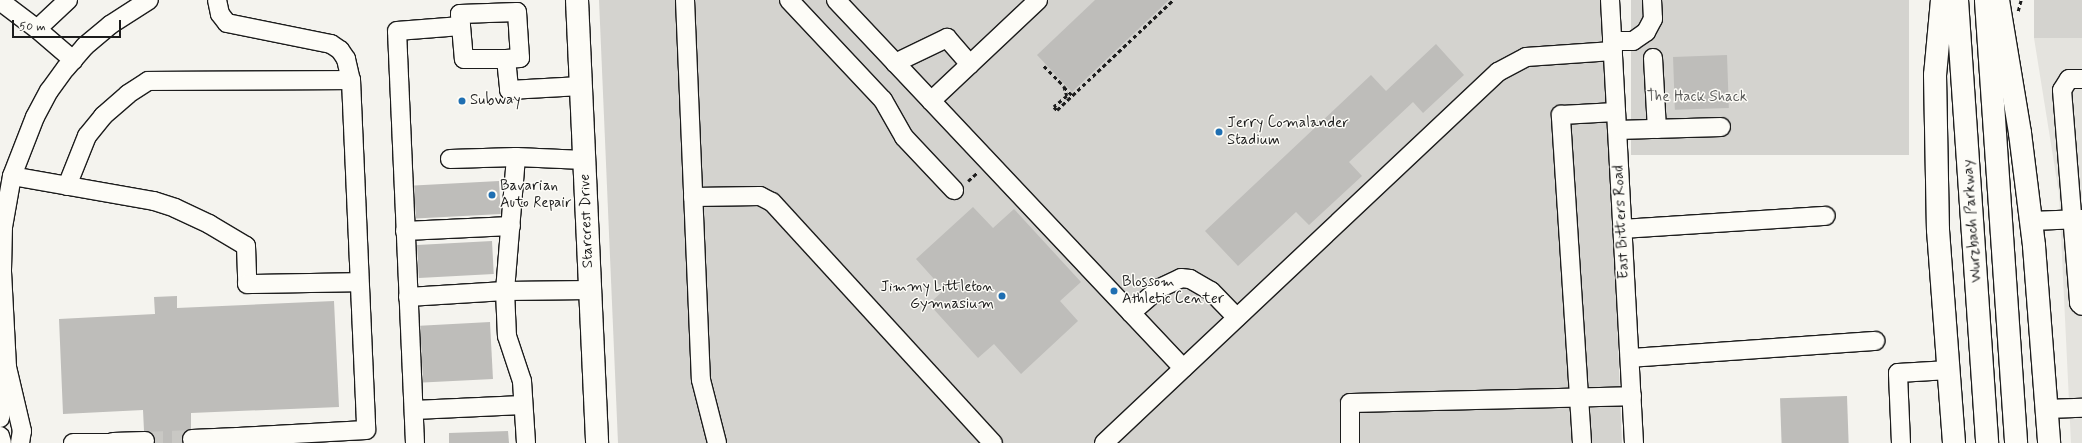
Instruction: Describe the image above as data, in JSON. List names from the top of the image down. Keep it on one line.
{"streets":{"main road":["Starcrest Drive","Wurzbach Parkway"],"street":["East Bitters Road"]},"parks":["The Hack Shack"],"places":["Subway","Jerry Comalander Stadium","Bavarian Auto Repair","Blossom Athletic Center","Jimmy Littleton Gymnasium"],"scale_bar":"50 m"}
